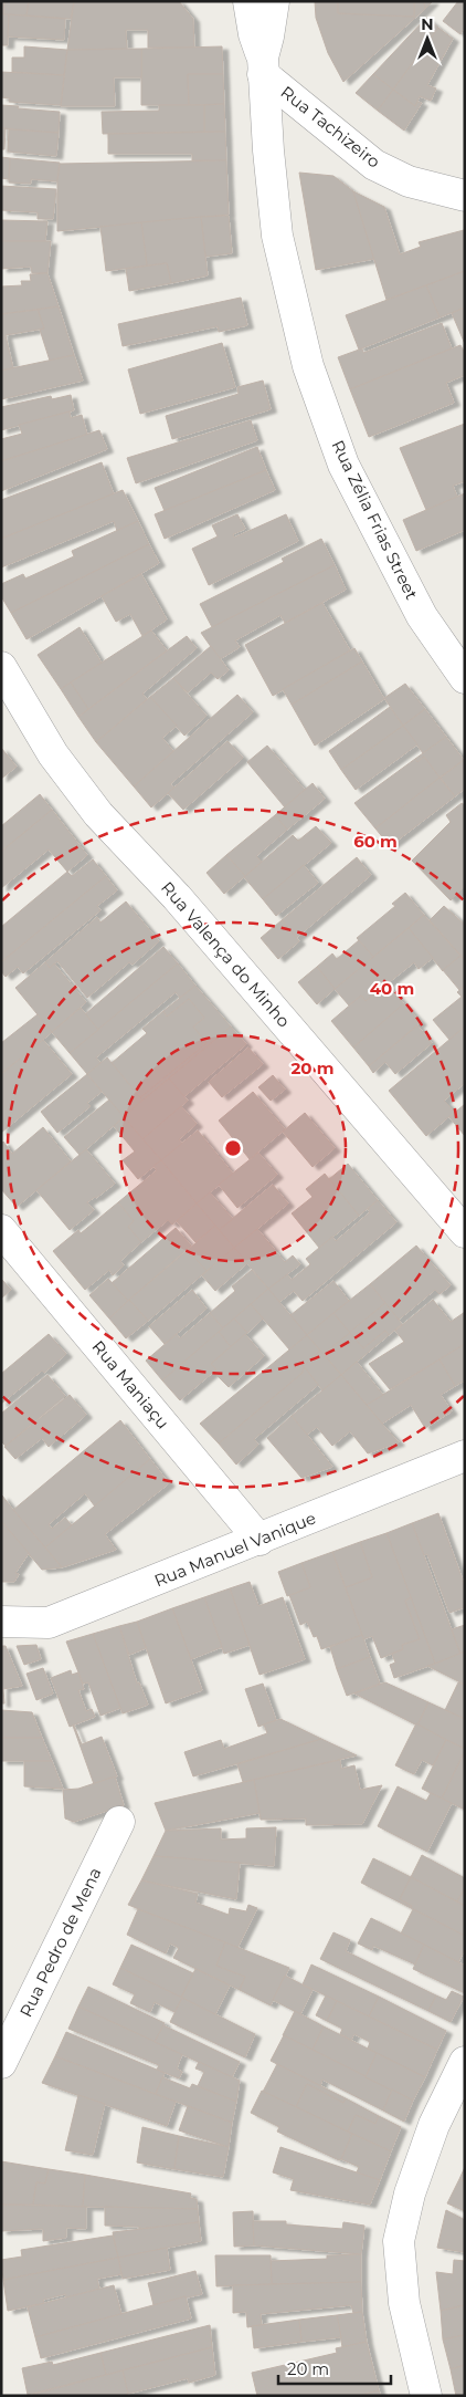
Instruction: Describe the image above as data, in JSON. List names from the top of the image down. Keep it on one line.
{"streets":{"street":["Rua Tachizeiro","Rua Zélia Frias Street","Rua Valença do Minho","Rua Maniaçu","Rua Manuel Vanique","Rua Pedro de Mena"]},"crossings":[["Rua Tachizeiro","Rua Zélia Frias Street"],["Rua Maniaçu","Rua Manuel Vanique"]],"scale_bar":"20 m","north":"top","rings":["60 m","40 m","20 m"]}
